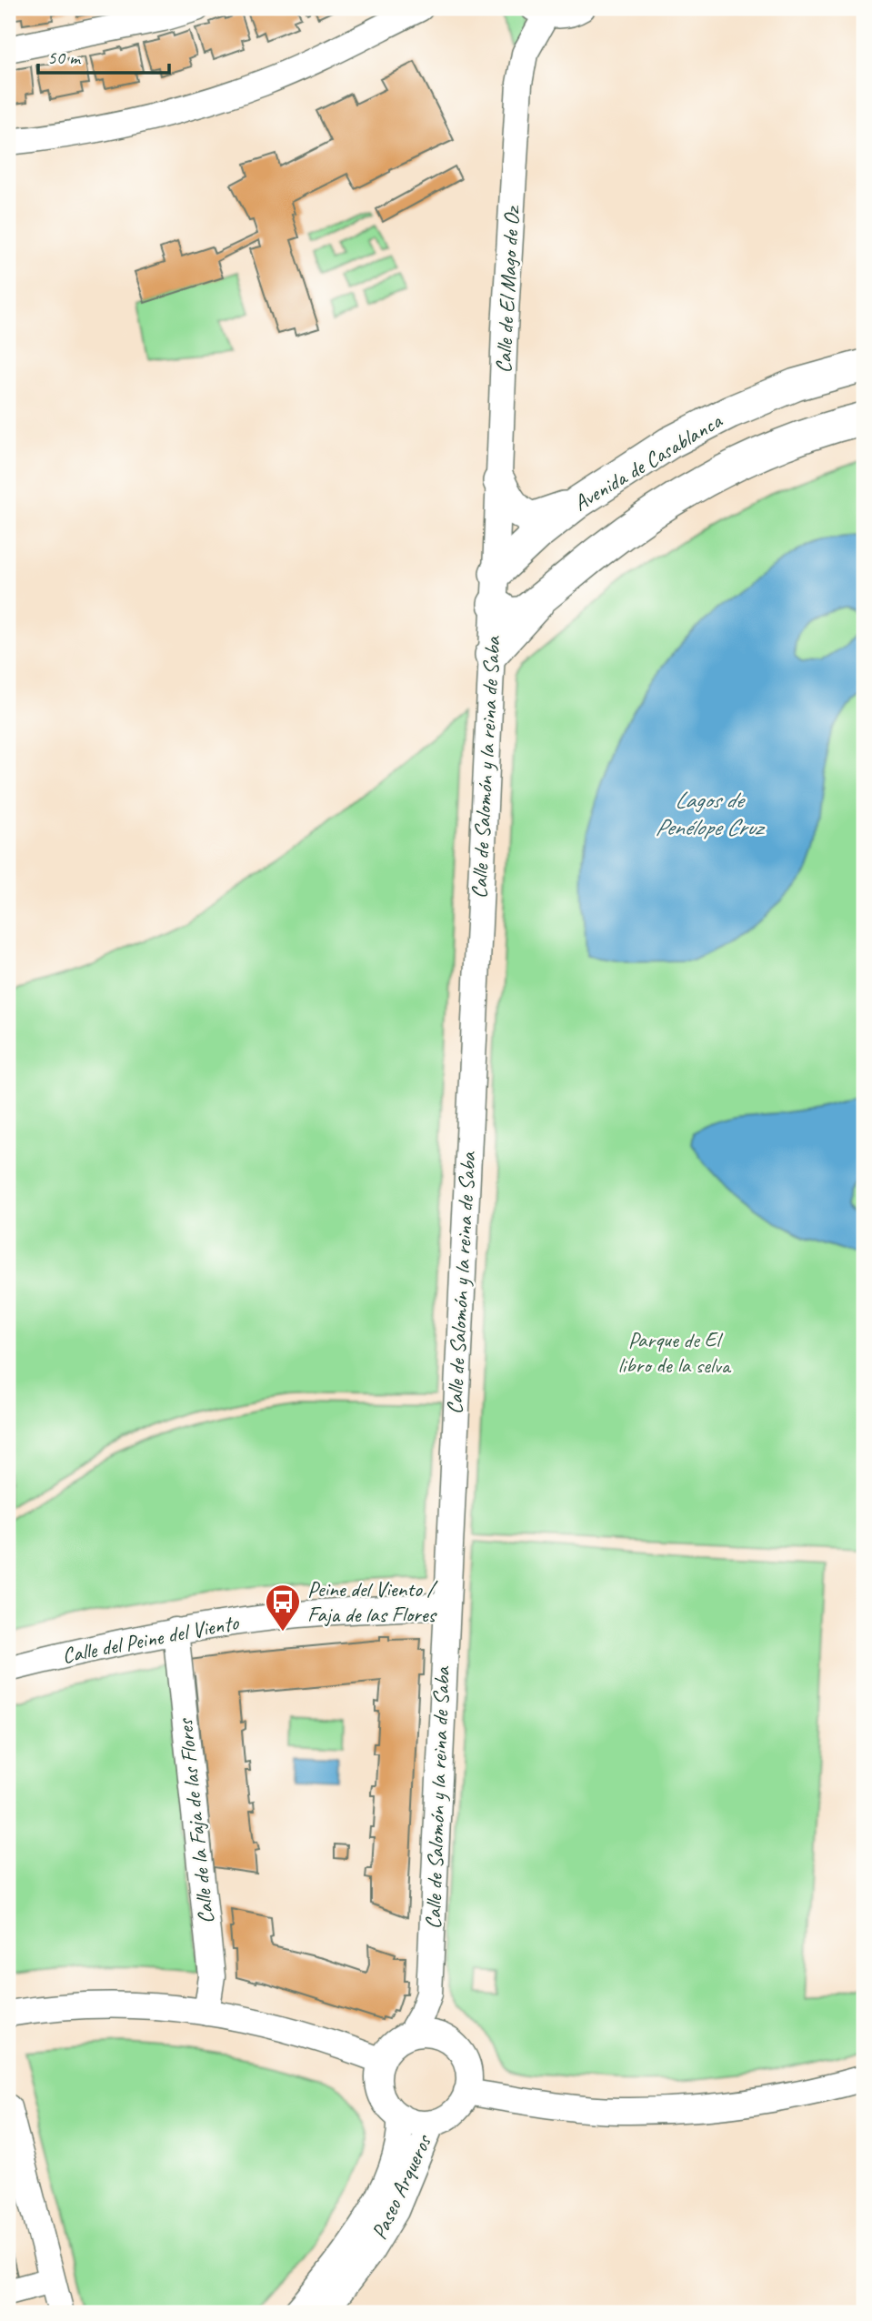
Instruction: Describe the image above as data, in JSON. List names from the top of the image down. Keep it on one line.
{"streets":{"main road":["Avenida de Casablanca"],"street":["Calle de El Mago de Oz","Calle de Salomón y la reina de Saba","Calle del Peine del Viento","Calle de la Faja de las Flores","Paseo Arqueros"]},"crossings":[["Calle de El Mago de Oz","Avenida de Casablanca"],["Calle de El Mago de Oz","Calle de Salomón y la reina de Saba"],["Avenida de Casablanca","Calle de Salomón y la reina de Saba"],["Calle de Salomón y la reina de Saba","Calle del Peine del Viento"],["Calle de Salomón y la reina de Saba","Paseo Arqueros"],["Calle del Peine del Viento","Calle de la Faja de las Flores"]],"water":["Lagos de Penélope Cruz"],"parks":["Parque de El libro de la selva"],"places":{"bus stop":["Peine del Viento / Faja de las Flores"]},"scale_bar":"50 m"}
